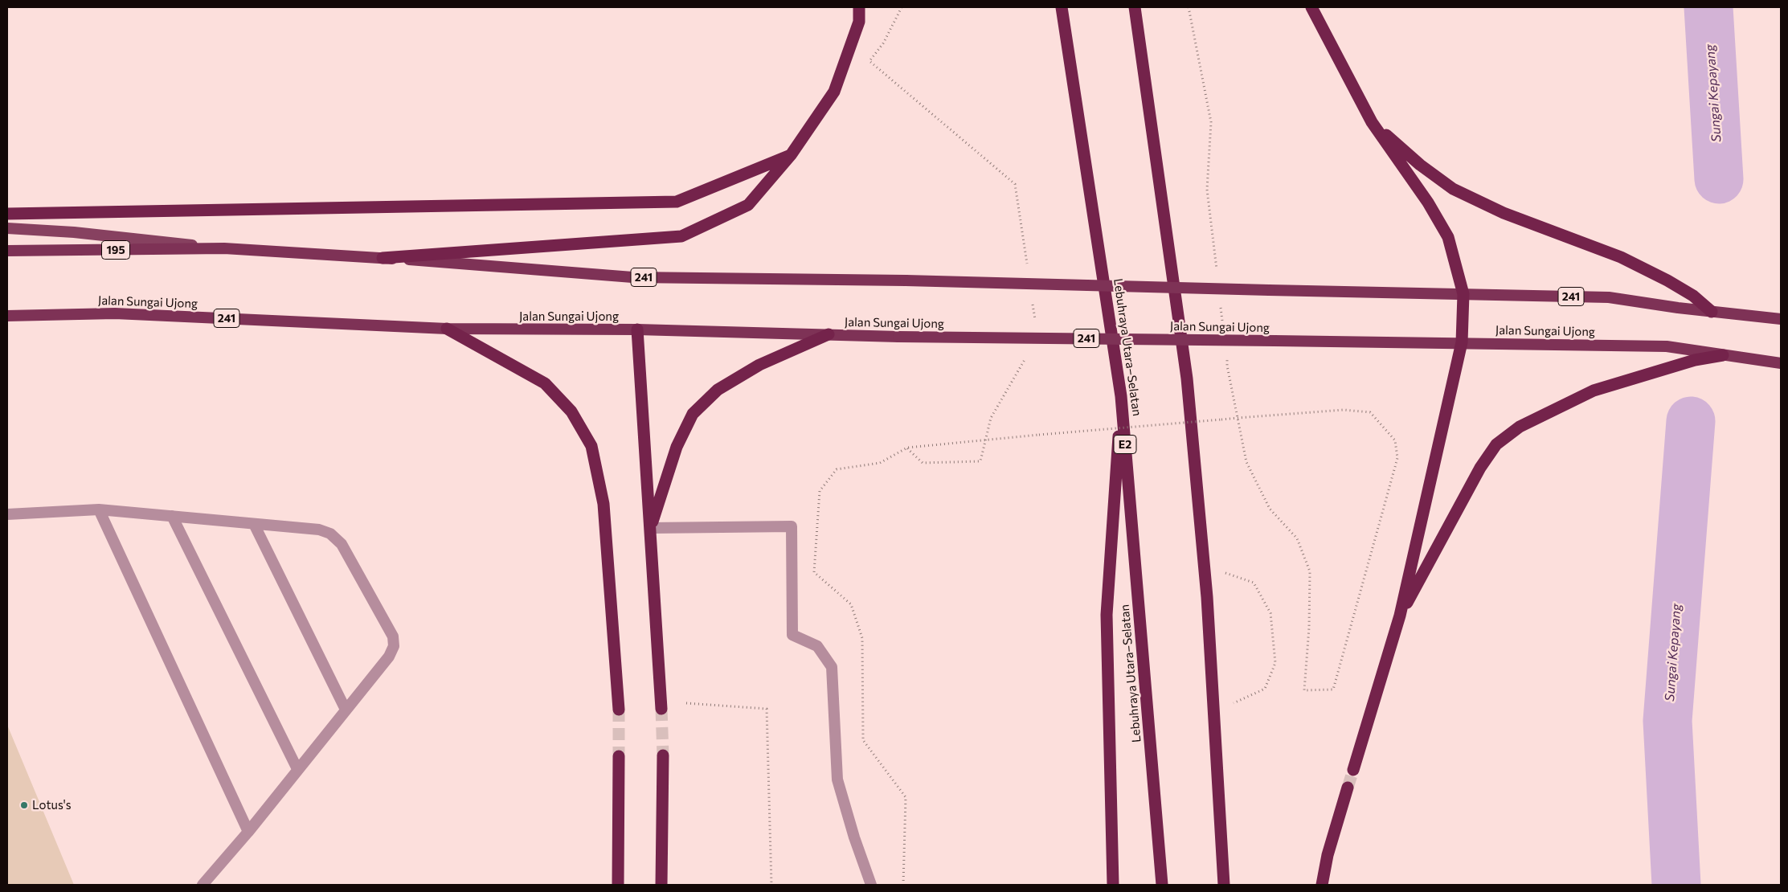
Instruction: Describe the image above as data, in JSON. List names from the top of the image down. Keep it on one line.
{"streets":{"highway":["195","241","Jalan Sungai Ujong","Lebuhraya Utara–Selatan","E2"]},"crossings":[["195","241"]],"water":["Sungai Kepayang"],"places":["Lotus's"]}
